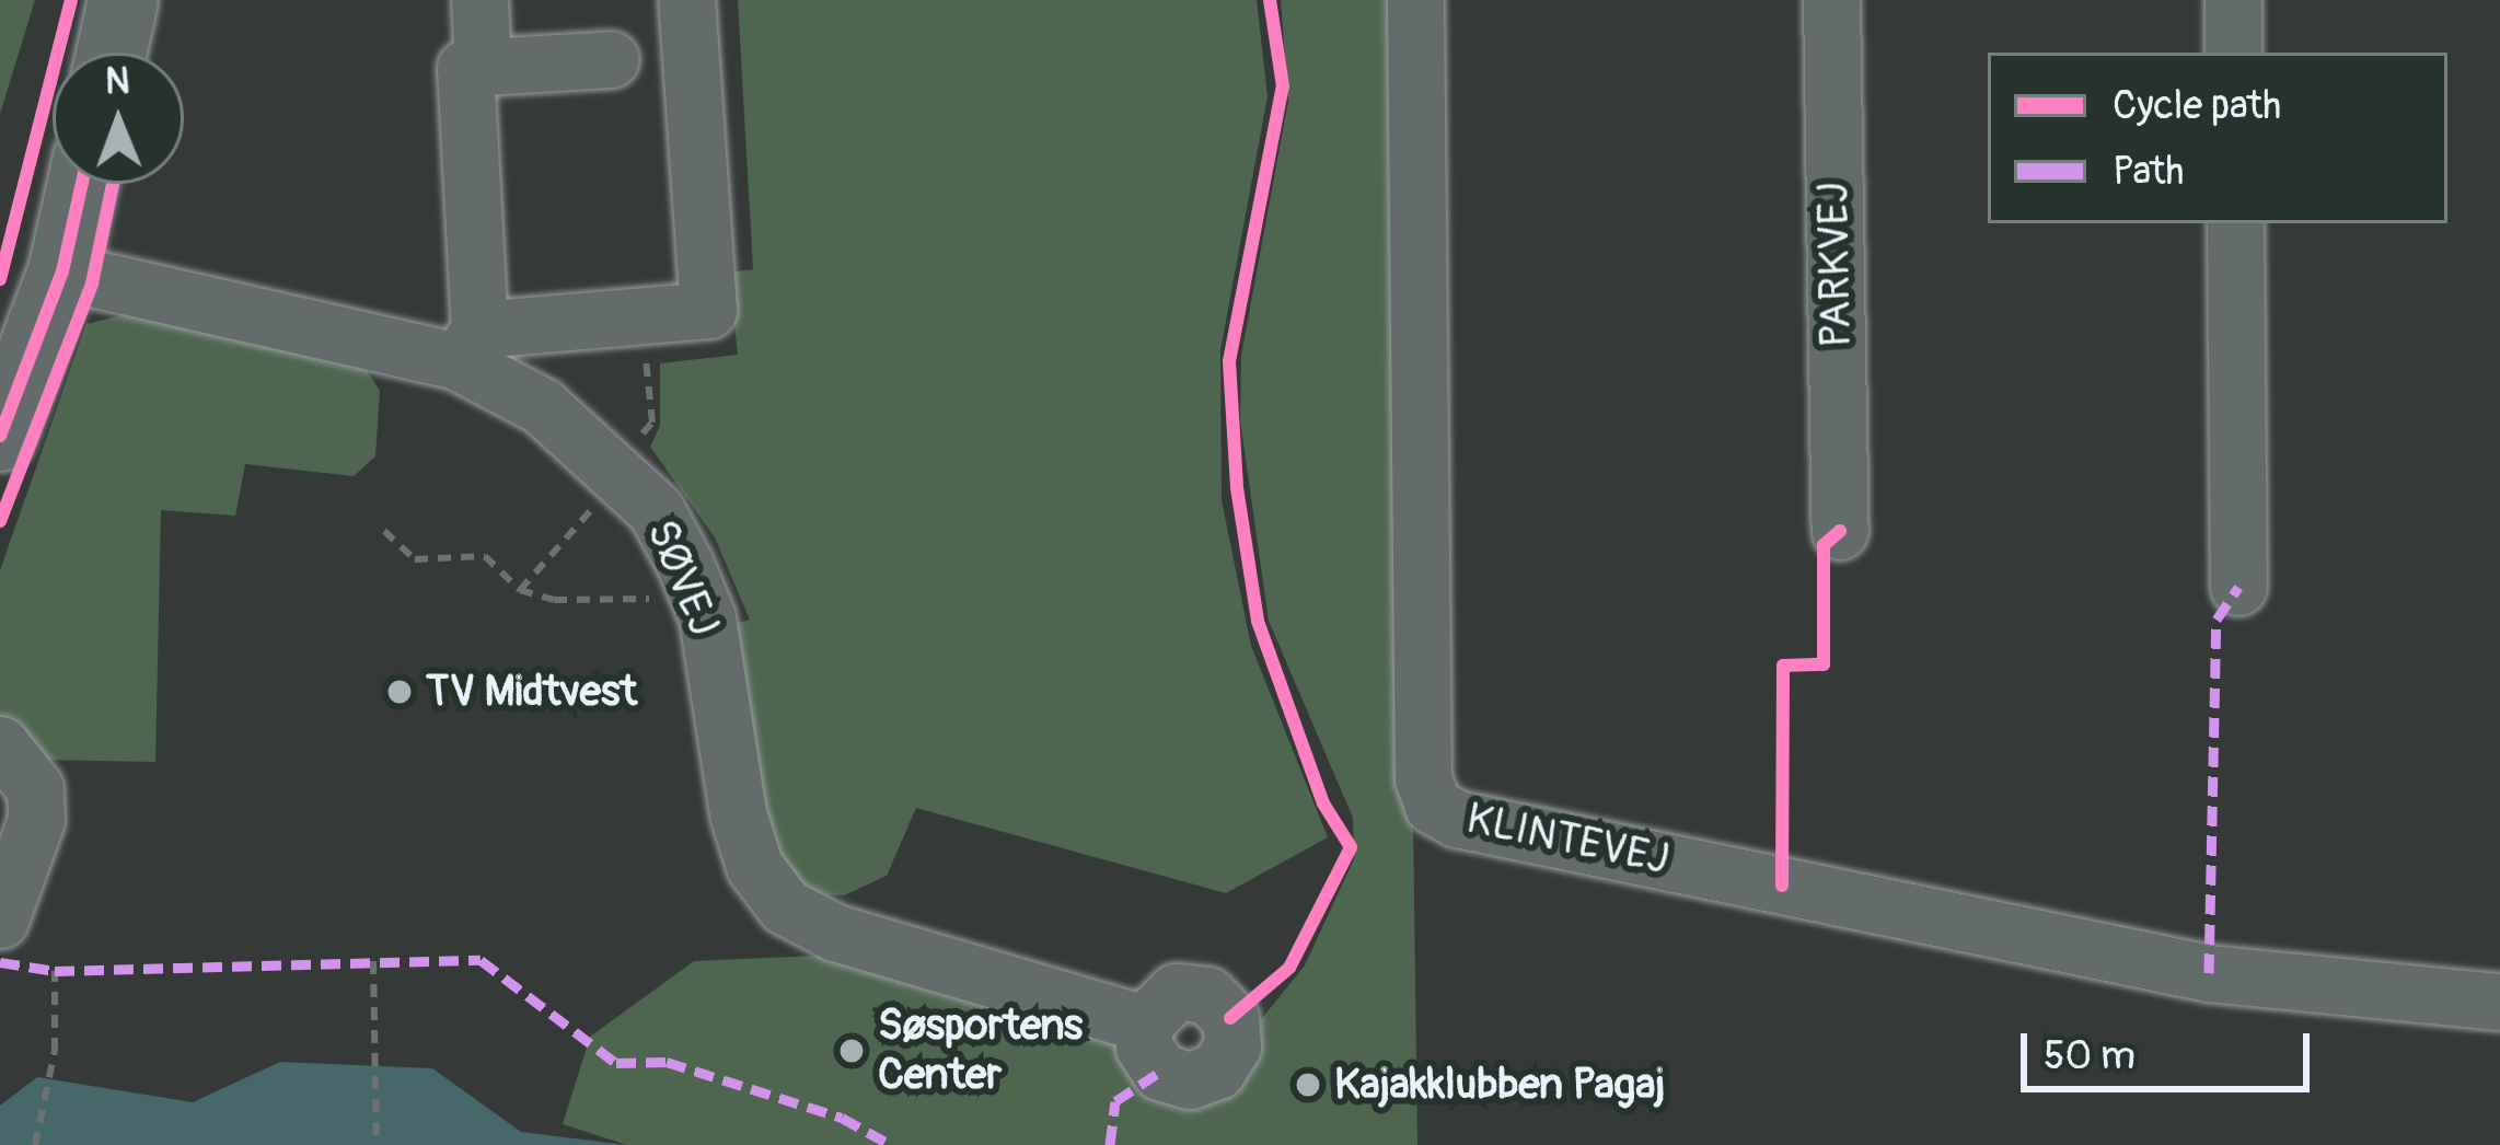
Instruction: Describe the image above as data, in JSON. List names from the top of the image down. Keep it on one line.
{"streets":{"street":["PARKVEJ","SØVEJ","KLINTEVEJ"]},"places":["TV Midtvest","Søsportens Center","Kajakklubben Pagaj"],"legend":["Cycle path","Path"],"scale_bar":"50 m","north":"top"}
